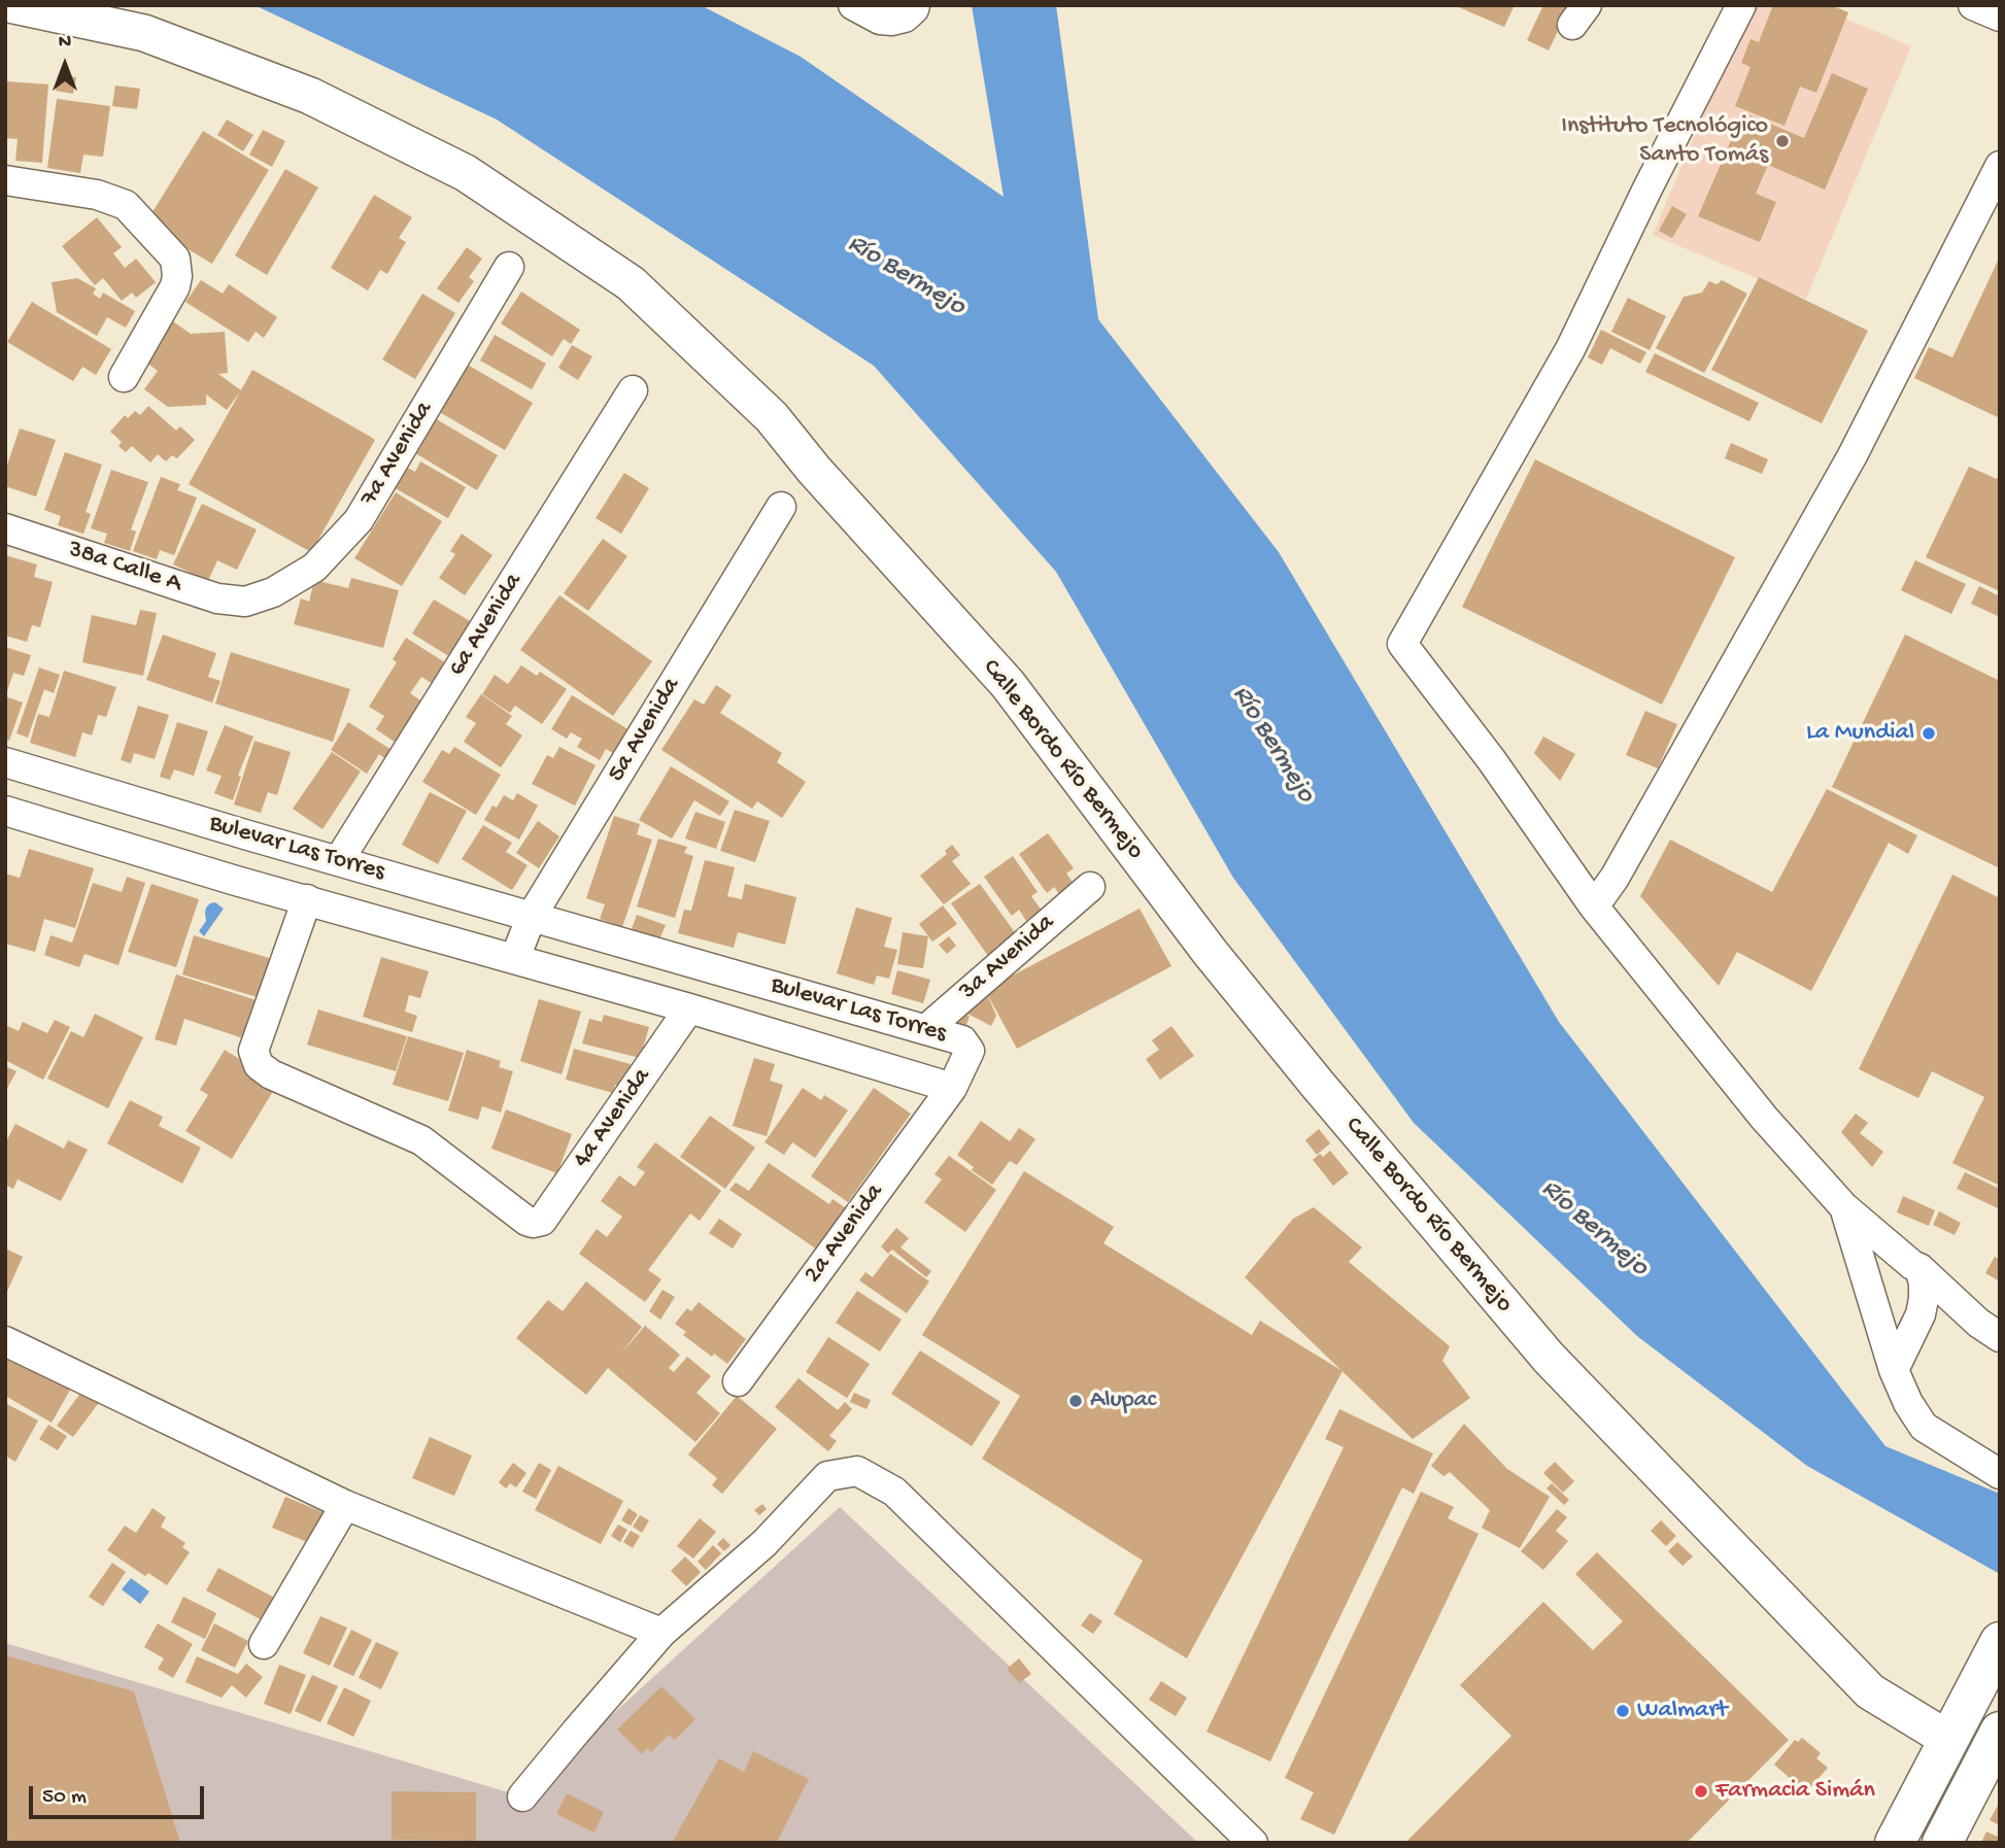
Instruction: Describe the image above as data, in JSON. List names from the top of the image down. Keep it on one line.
{"streets":{"main road":["Calle Bordo Río Bermejo"],"street":["7a Avenida","38a Calle A","6a Avenida","5a Avenida","Bulevar Las Torres","3a Avenida","4a Avenida","2a Avenida"]},"crossings":[["7a Avenida","38a Calle A"],["6a Avenida","Bulevar Las Torres"],["5a Avenida","Bulevar Las Torres"],["Bulevar Las Torres","3a Avenida"],["Bulevar Las Torres","4a Avenida"],["Bulevar Las Torres","2a Avenida"]],"water":["Río Bermejo"],"places":["Instituto Tecnológico Santo Tomás","La Mundial","Alupac","Walmart","Farmacia Simán"],"scale_bar":"50 m","north":"top"}
